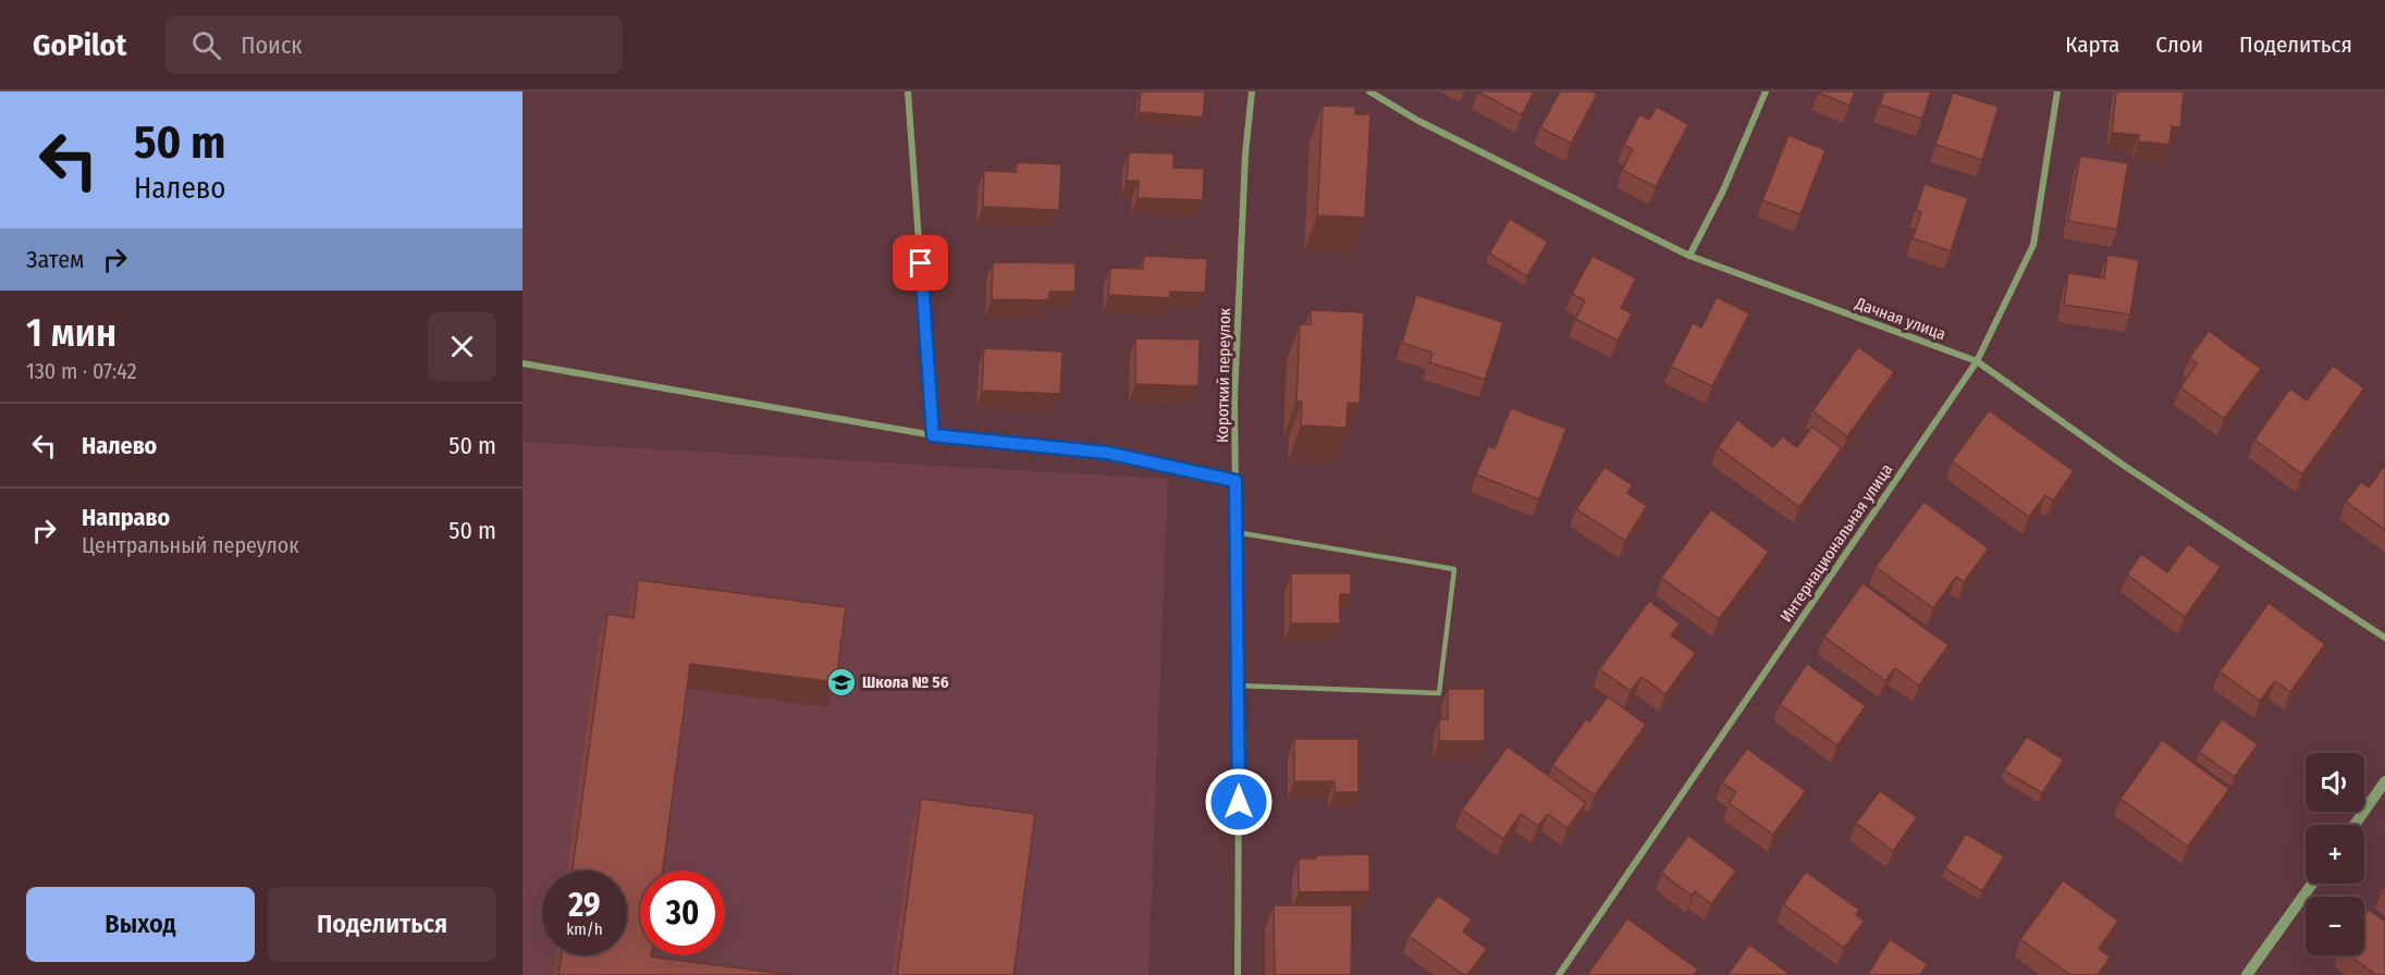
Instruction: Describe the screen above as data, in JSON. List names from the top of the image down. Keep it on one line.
{"streets":{"street":["Дачная улица","Короткий переулок","Интернациональная улица"]},"crossings":[["Дачная улица","Интернациональная улица"]],"places":{"school or university":["Школа № 56"]},"page":{"header":"GoPilot","search":"Поиск","nav":["Карта","Слои","Поделиться"],"turn":["50 m","Налево"],"then":"Затем","heading":["1 мин","130 m · 07:42"],"list":[{"name":"Налево","value":"50 m"},{"name":"Направо","note":"Центральный переулок","value":"50 m"}],"map_buttons":["+","−"],"speed":"29 km/h","limit":"30","buttons":["Выход","Поделиться"]}}
